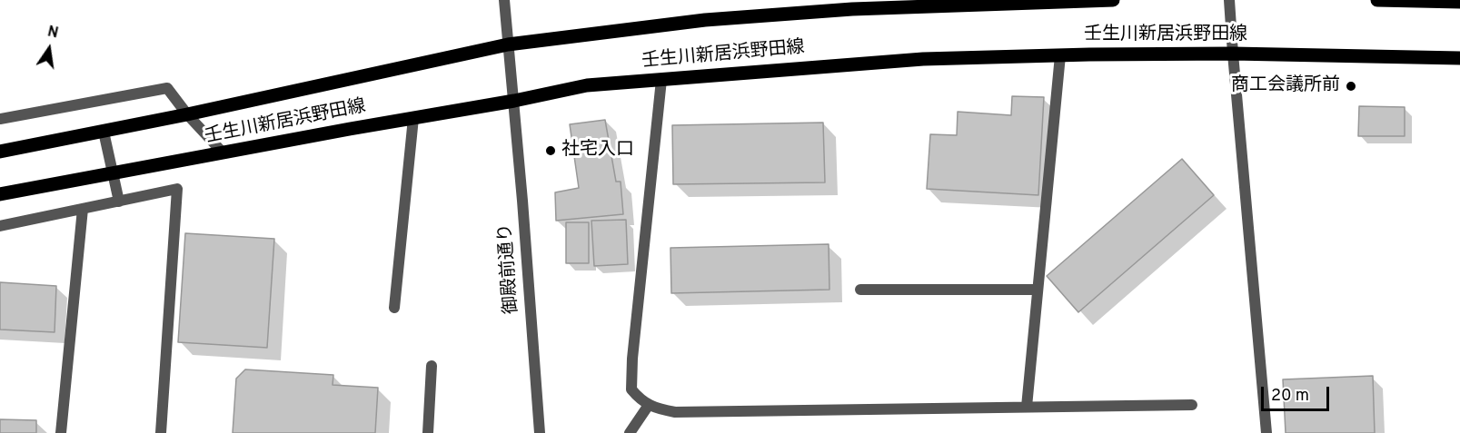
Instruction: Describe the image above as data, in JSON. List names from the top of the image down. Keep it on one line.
{"streets":{"main road":["壬生川新居浜野田線"],"street":["御殿前通り"]},"crossings":[["壬生川新居浜野田線","御殿前通り"]],"places":["商工会議所前","社宅入口"],"scale_bar":"20 m","north":"top"}
